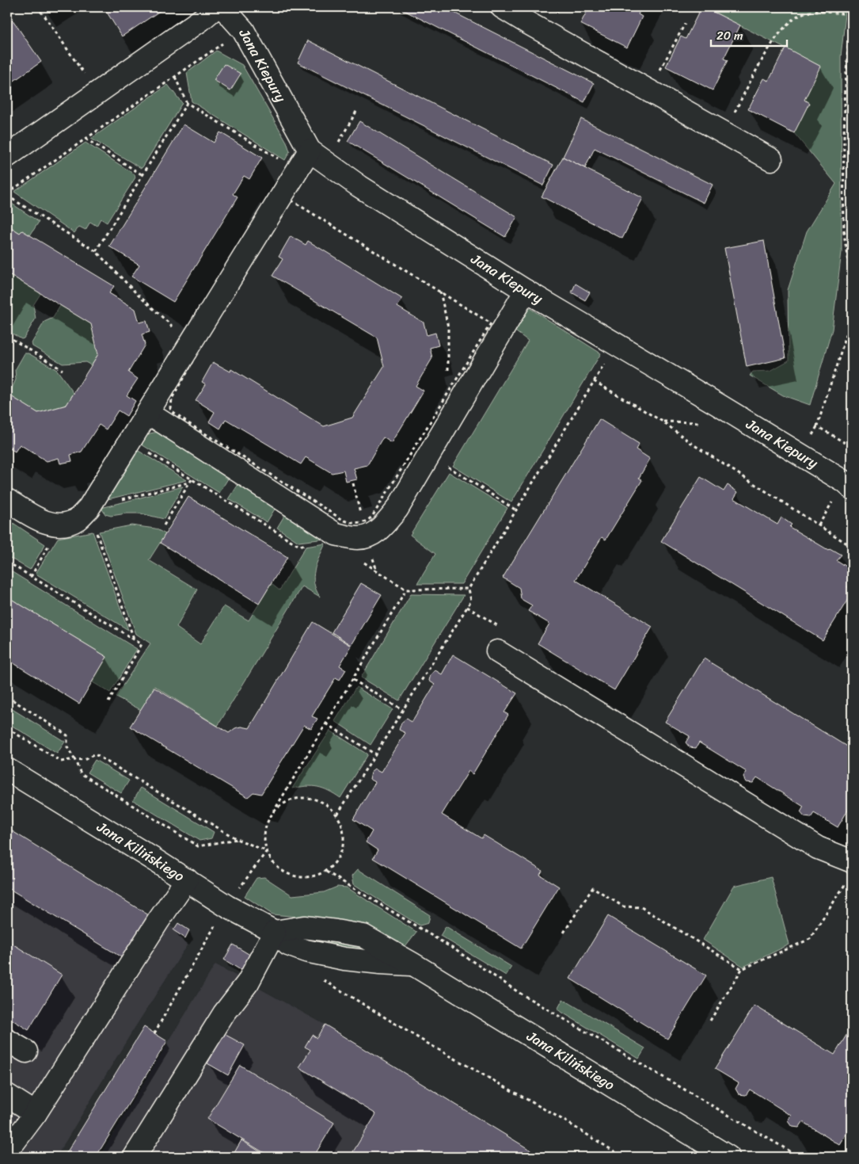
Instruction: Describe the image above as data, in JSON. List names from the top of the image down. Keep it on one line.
{"streets":{"street":["Jana Kiepury","Jana Kilińskiego"]},"scale_bar":"20 m"}
